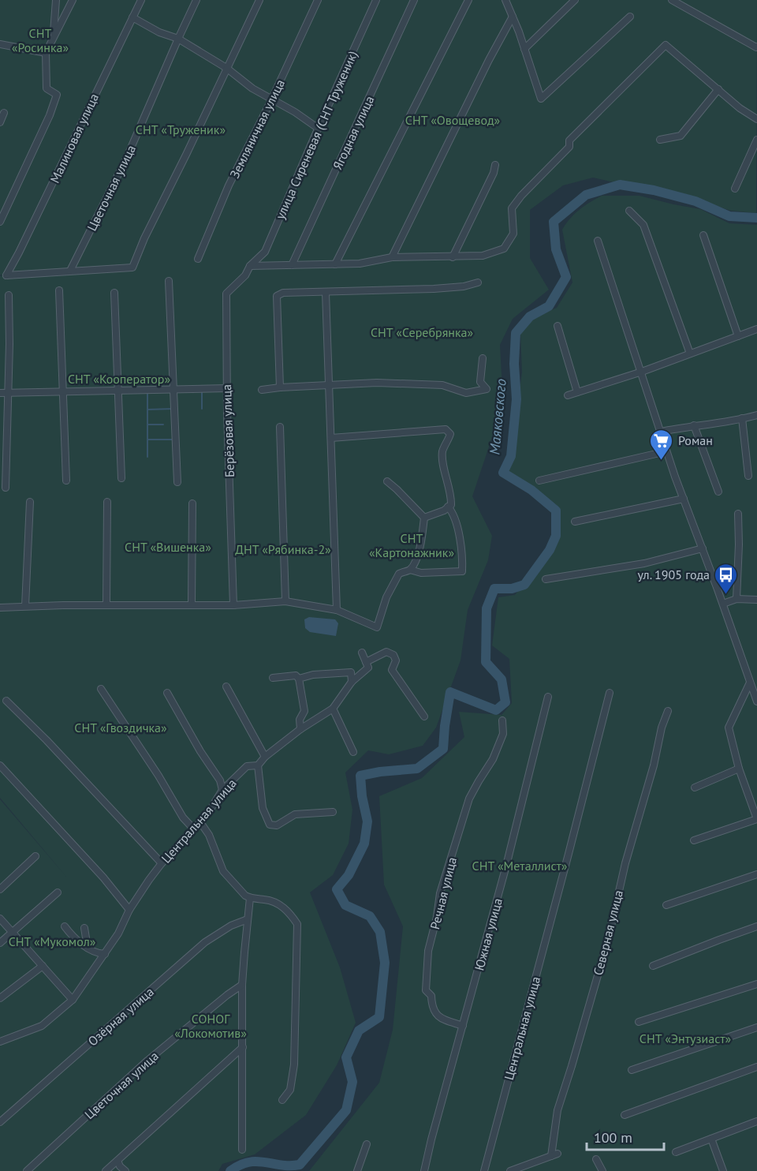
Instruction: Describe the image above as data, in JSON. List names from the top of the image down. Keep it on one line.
{"streets":{"street":["Земляничная улица","Ягодная улица","улица Сиреневая (СНТ Труженик)","Малиновая улица","Цветочная улица","Берёзовая улица","Центральная улица","Речная улица","Северная улица","Южная улица","Озёрная улица"]},"crossings":[["улица Сиреневая (СНТ Труженик)","Берёзовая улица"],["Малиновая улица","Цветочная улица"],["Речная улица","Южная улица"]],"water":["Маяковского"],"parks":["СНТ «Росинка»","СНТ «Овощевод»","СНТ «Труженик»","СНТ «Серебрянка»","СНТ «Кооператор»","СНТ «Картонажник»","СНТ «Вишенка»","ДНТ «Рябинка-2»","СНТ «Гвоздичка»","СНТ «Металлист»","СНТ «Мукомол»","СОНОГ «Локомотив»","СНТ «Энтузиаст»"],"places":{"supermarket":["Роман"],"bus stop":["ул. 1905 года"]},"scale_bar":"100 m"}
